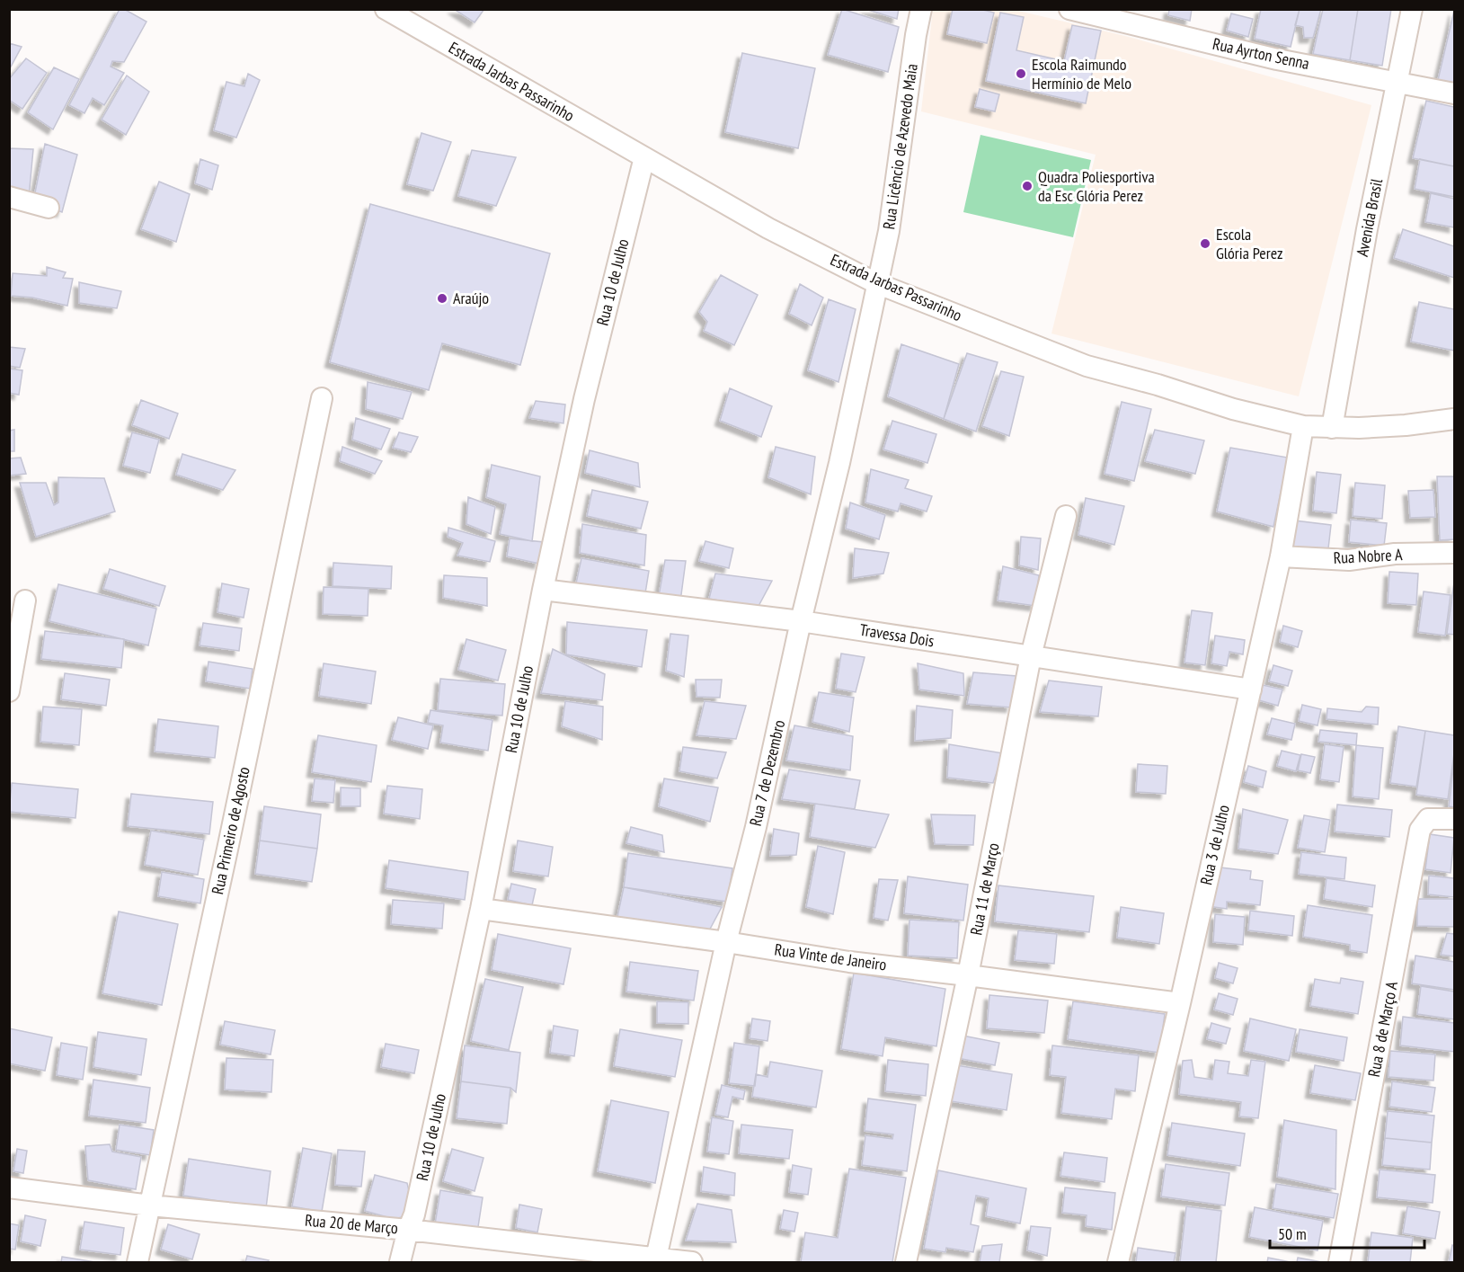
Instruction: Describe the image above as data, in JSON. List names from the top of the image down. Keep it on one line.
{"streets":{"street":["Rua Ayrton Senna","Estrada Jarbas Passarinho","Rua Licêncio de Azevedo Maia","Avenida Brasil","Rua 10 de Julho","Rua Nobre A","Travessa Dois","Rua 7 de Dezembro","Rua Primeiro de Agosto","Rua 3 de Julho","Rua 11 de Março","Rua Vinte de Janeiro","Rua 8 de Março A","Rua 20 de Março"]},"crossings":[["Rua Ayrton Senna","Avenida Brasil"],["Estrada Jarbas Passarinho","Rua Licêncio de Azevedo Maia"],["Estrada Jarbas Passarinho","Avenida Brasil"],["Estrada Jarbas Passarinho","Rua 10 de Julho"],["Estrada Jarbas Passarinho","Rua 7 de Dezembro"],["Estrada Jarbas Passarinho","Rua 3 de Julho"],["Rua Licêncio de Azevedo Maia","Rua 7 de Dezembro"],["Rua 10 de Julho","Travessa Dois"],["Rua 10 de Julho","Rua Vinte de Janeiro"],["Rua 10 de Julho","Rua 20 de Março"],["Rua Nobre A","Rua 3 de Julho"],["Travessa Dois","Rua 7 de Dezembro"],["Travessa Dois","Rua 3 de Julho"],["Travessa Dois","Rua 11 de Março"],["Rua 7 de Dezembro","Rua Vinte de Janeiro"],["Rua 7 de Dezembro","Rua 20 de Março"],["Rua Primeiro de Agosto","Rua 20 de Março"],["Rua 3 de Julho","Rua Vinte de Janeiro"],["Rua 11 de Março","Rua Vinte de Janeiro"]],"places":["Escola Raimundo Hermínio de Melo","Quadra Poliesportiva da Esc Glória Perez","Escola Glória Perez","Araújo"],"scale_bar":"50 m"}
